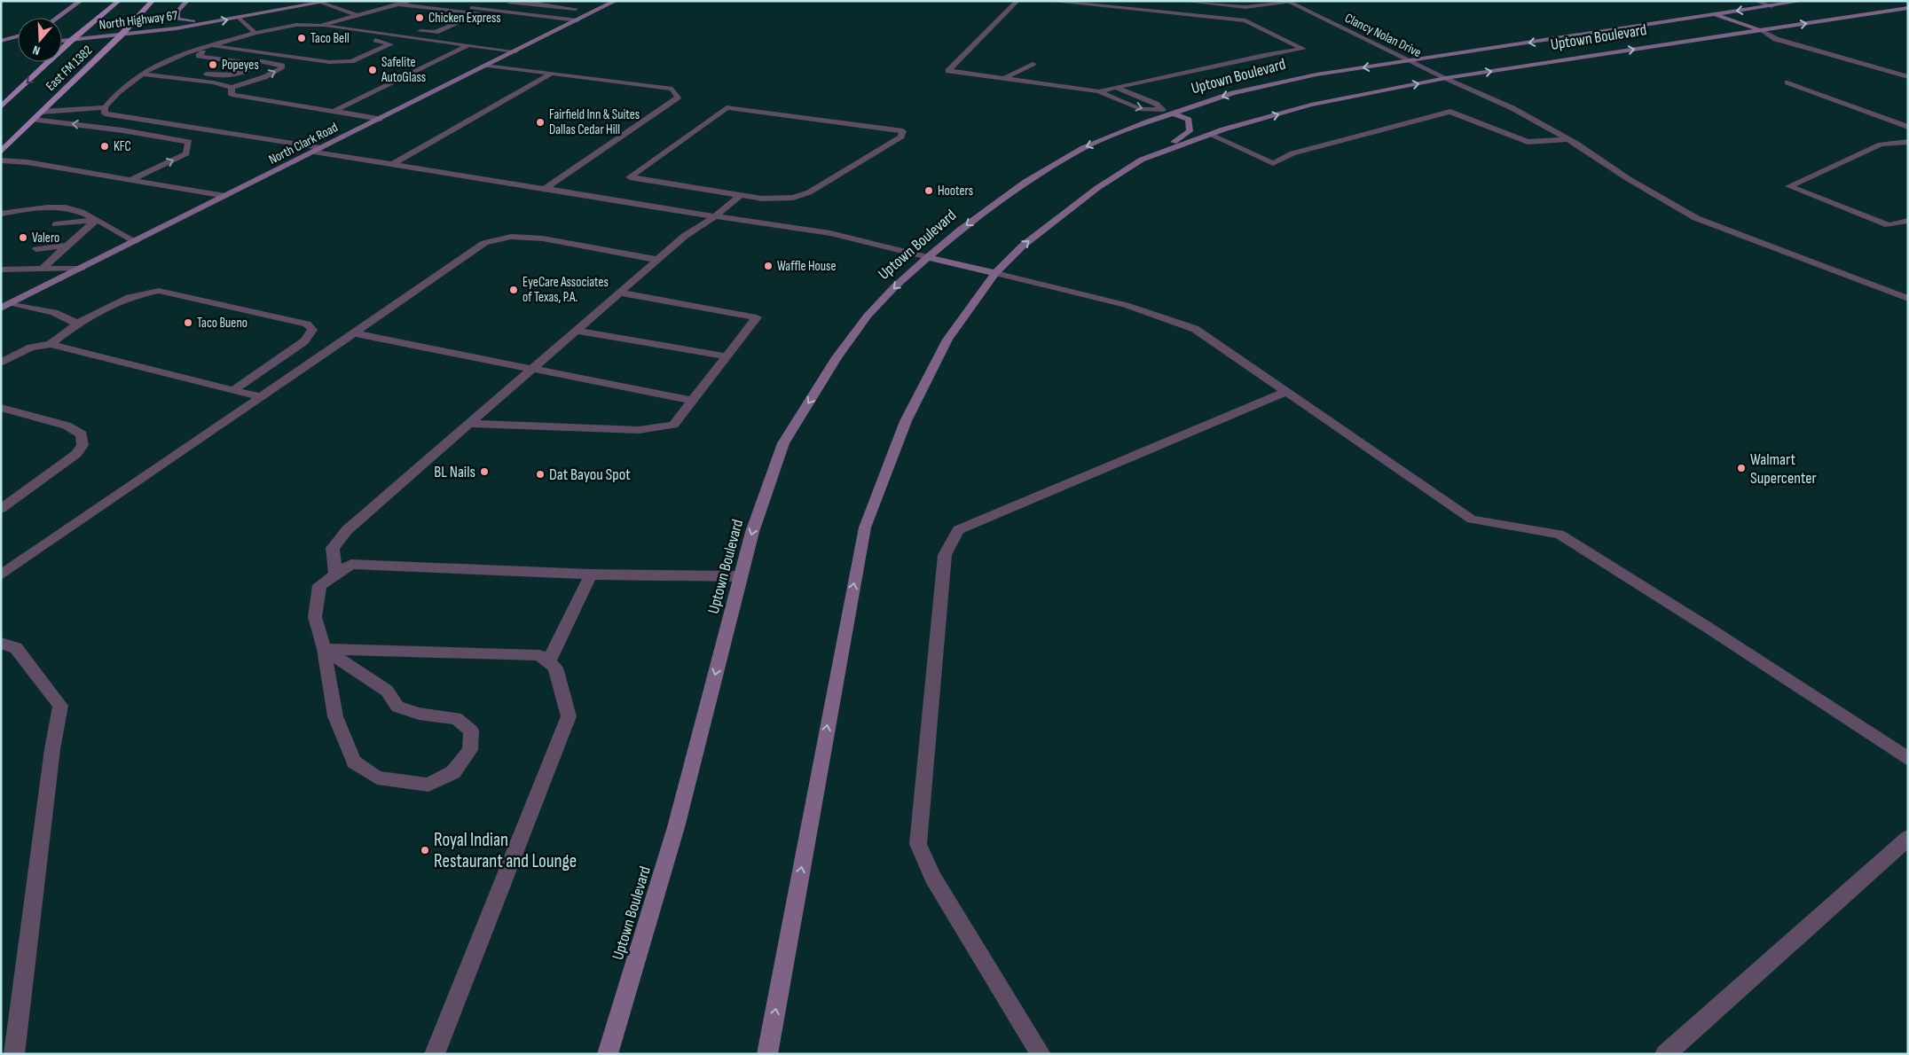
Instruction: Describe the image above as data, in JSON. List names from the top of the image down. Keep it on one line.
{"streets":{"main road":["East FM 1382"],"street":["North Highway 67","Clancy Nolan Drive","Uptown Boulevard","North Clark Road"]},"crossings":[["North Highway 67","East FM 1382"],["Clancy Nolan Drive","Uptown Boulevard"]],"places":["Chicken Express","Taco Bell","Popeyes","Safelite AutoGlass","Fairfield Inn & Suites Dallas Cedar Hill","KFC","Hooters","Valero","Waffle House","EyeCare Associates of Texas, P.A.","Taco Bueno","Walmart Supercenter","BL Nails","Dat Bayou Spot","Royal Indian Restaurant and Lounge"],"north":"bottom"}
